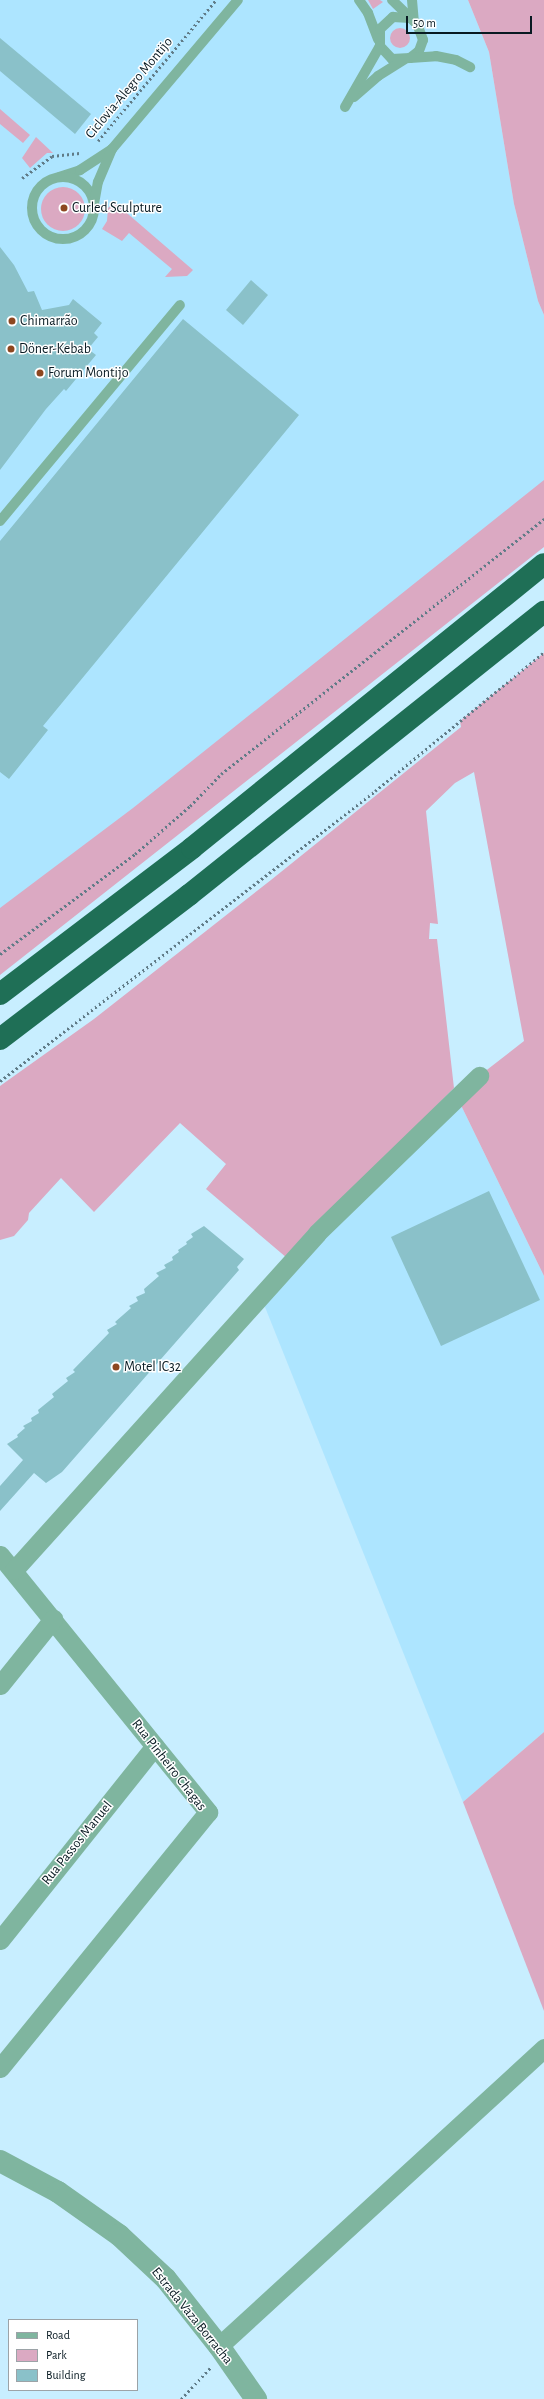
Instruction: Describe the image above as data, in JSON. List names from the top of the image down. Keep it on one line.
{"streets":{"street":["Rua Pinheiro Chagas","Rua Passos Manuel","Estrada Vaza Borracha"],"path":["Ciclovia-Alegro Montijo"]},"crossings":[["Rua Pinheiro Chagas","Rua Passos Manuel"]],"places":["Curled Sculpture","Chimarrão","Döner-Kebab","Forum Montijo","Motel IC32"],"legend":["Road","Park","Building"],"scale_bar":"50 m"}
